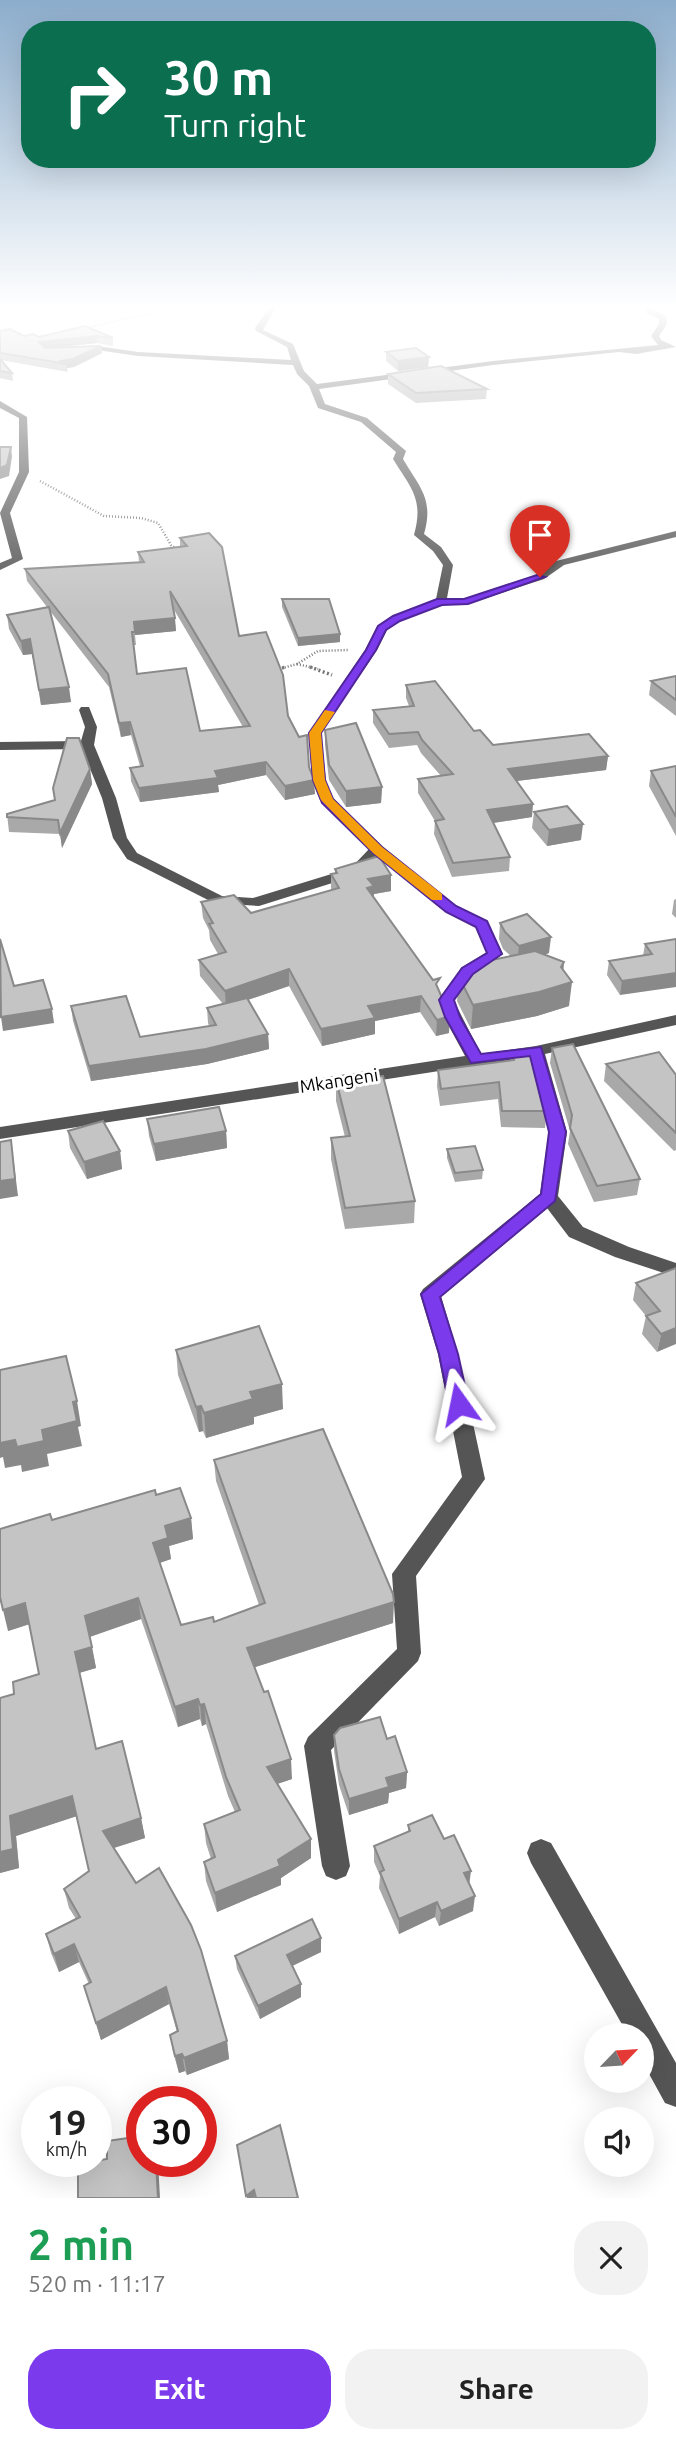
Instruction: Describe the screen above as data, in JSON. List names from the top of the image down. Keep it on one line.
{"streets":{"street":["Mkangeni"]},"north":"top right","page":{"turn":["30 m","Turn right"],"speed":"19 km/h","limit":"30","heading":["2 min","520 m · 11:17"],"buttons":["Exit","Share"]}}
